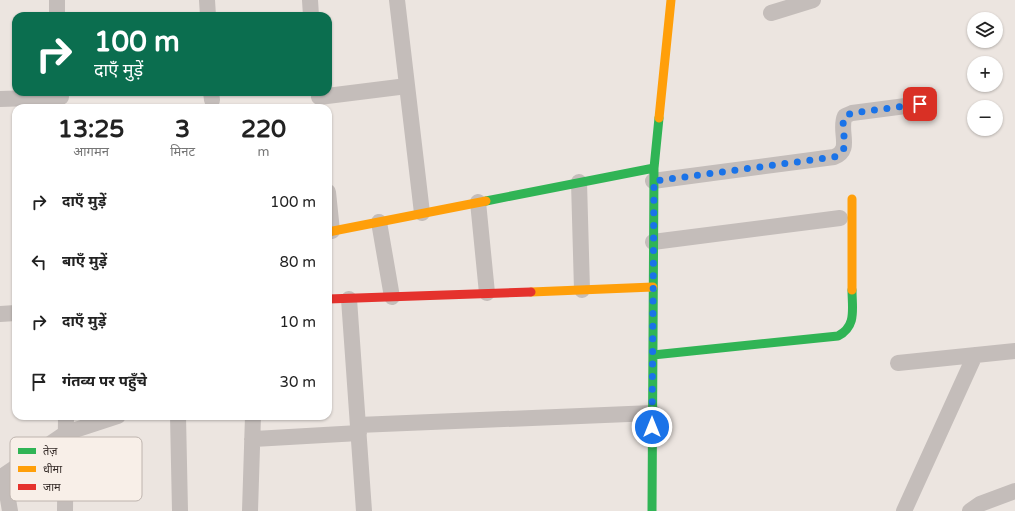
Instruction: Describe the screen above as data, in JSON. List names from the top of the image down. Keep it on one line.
{"legend":["तेज़","धीमा","जाम"],"page":{"map_buttons":["+","−"],"turn":["100 m","दाएँ मुड़ें"],"eta":["13:25","आगमन","3","मिनट","220","m"],"list":[{"name":"दाएँ मुड़ें","value":"100 m"},{"name":"बाएँ मुड़ें","value":"80 m"},{"name":"दाएँ मुड़ें","value":"10 m"},{"name":"गंतव्य पर पहुँचे","value":"30 m"}]}}
